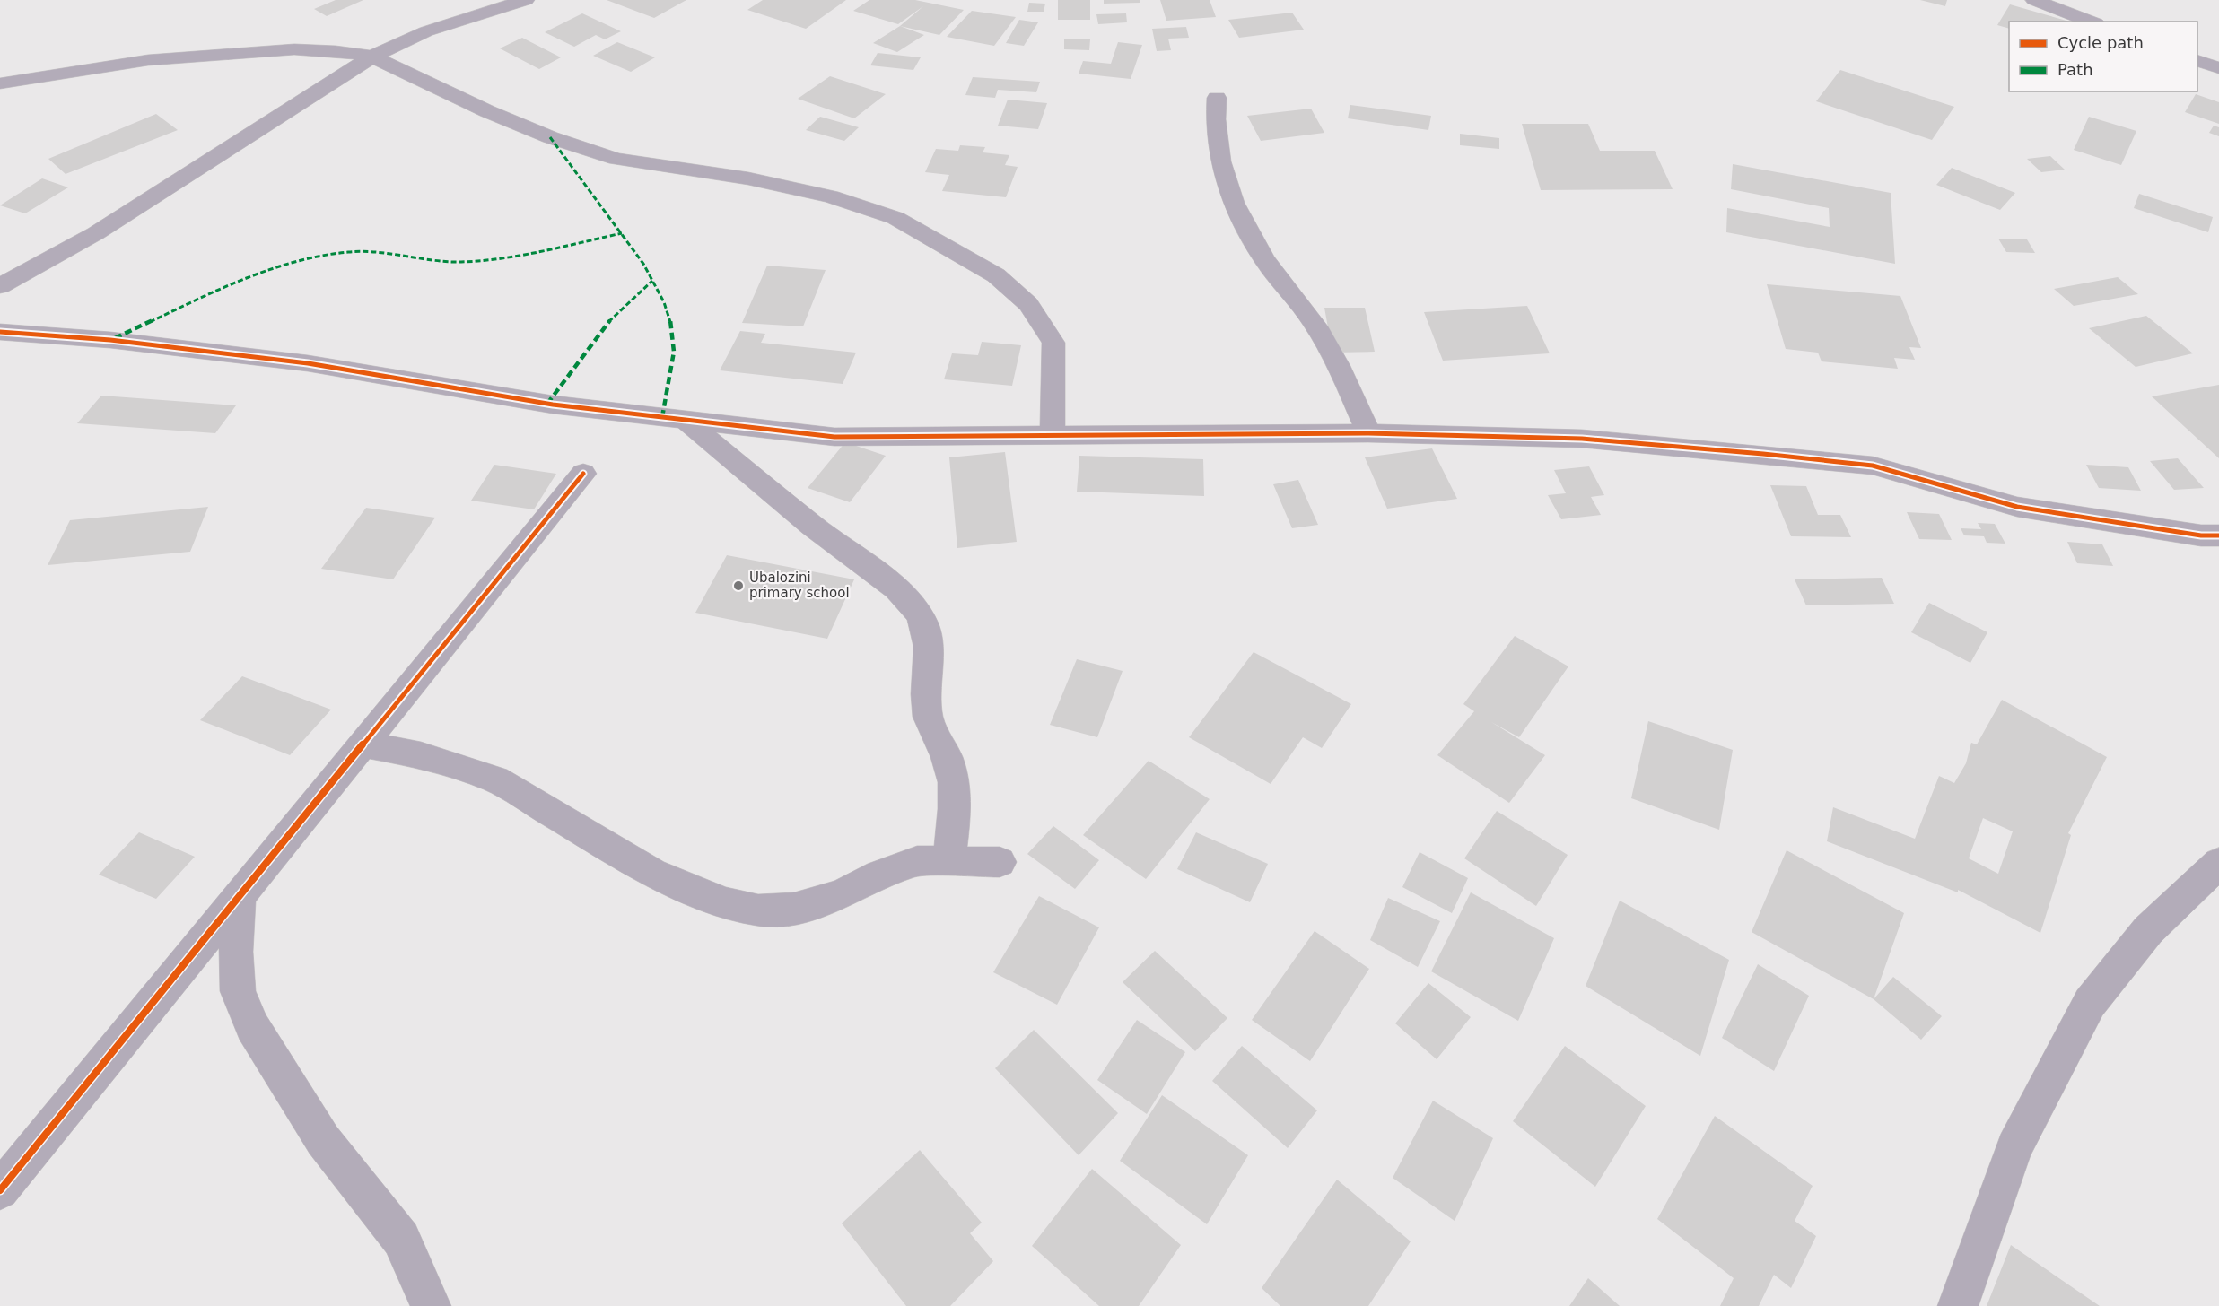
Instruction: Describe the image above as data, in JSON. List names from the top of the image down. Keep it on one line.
{"places":["Ubalozini primary school"],"legend":["Cycle path","Path"]}
